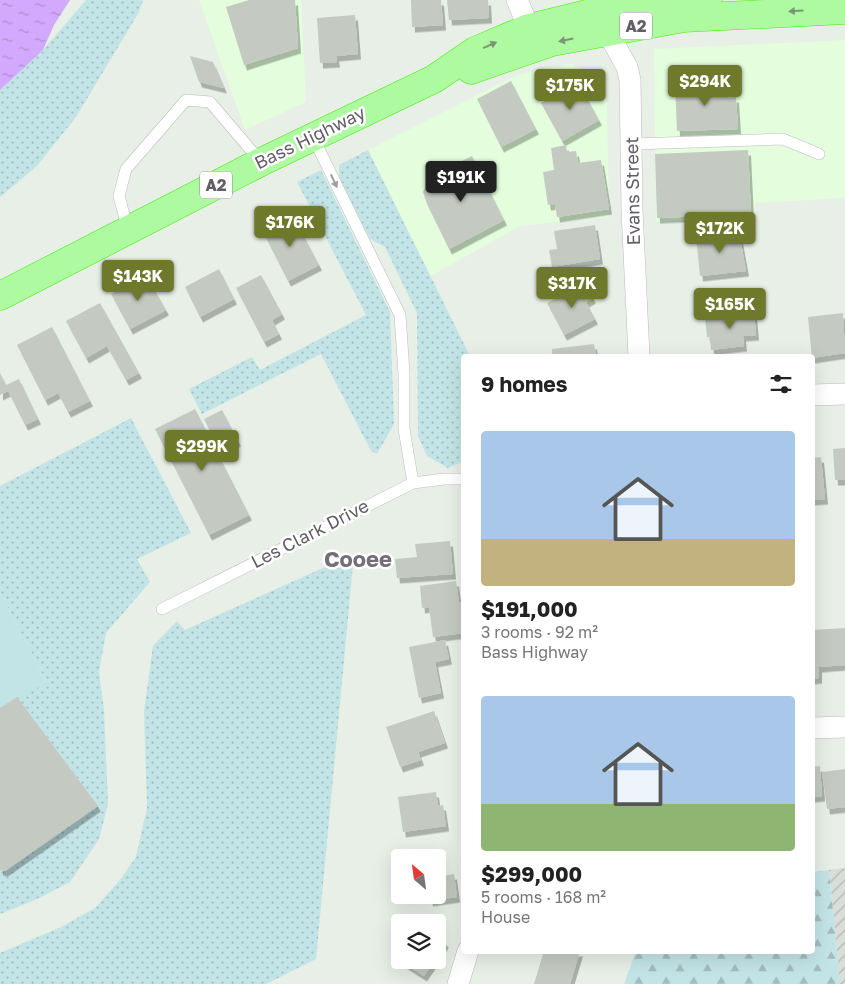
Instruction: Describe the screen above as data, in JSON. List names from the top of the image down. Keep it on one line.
{"streets":{"highway":["A2","Bass Highway"],"street":["Evans Street"],"lane":["Les Clark Drive"]},"crossings":[["Bass Highway","Evans Street"]],"districts":["Cooee"],"north":"top left","page":{"price":["$294K","$175K","$191K","$176K","$172K","$143K","$317K","$165K","$299K"],"heading":"9 homes","list":[{"name":"$191,000","note":"3 rooms · 92 m² · Bass Highway"},{"name":"$299,000","note":"5 rooms · 168 m² · House"}]}}
